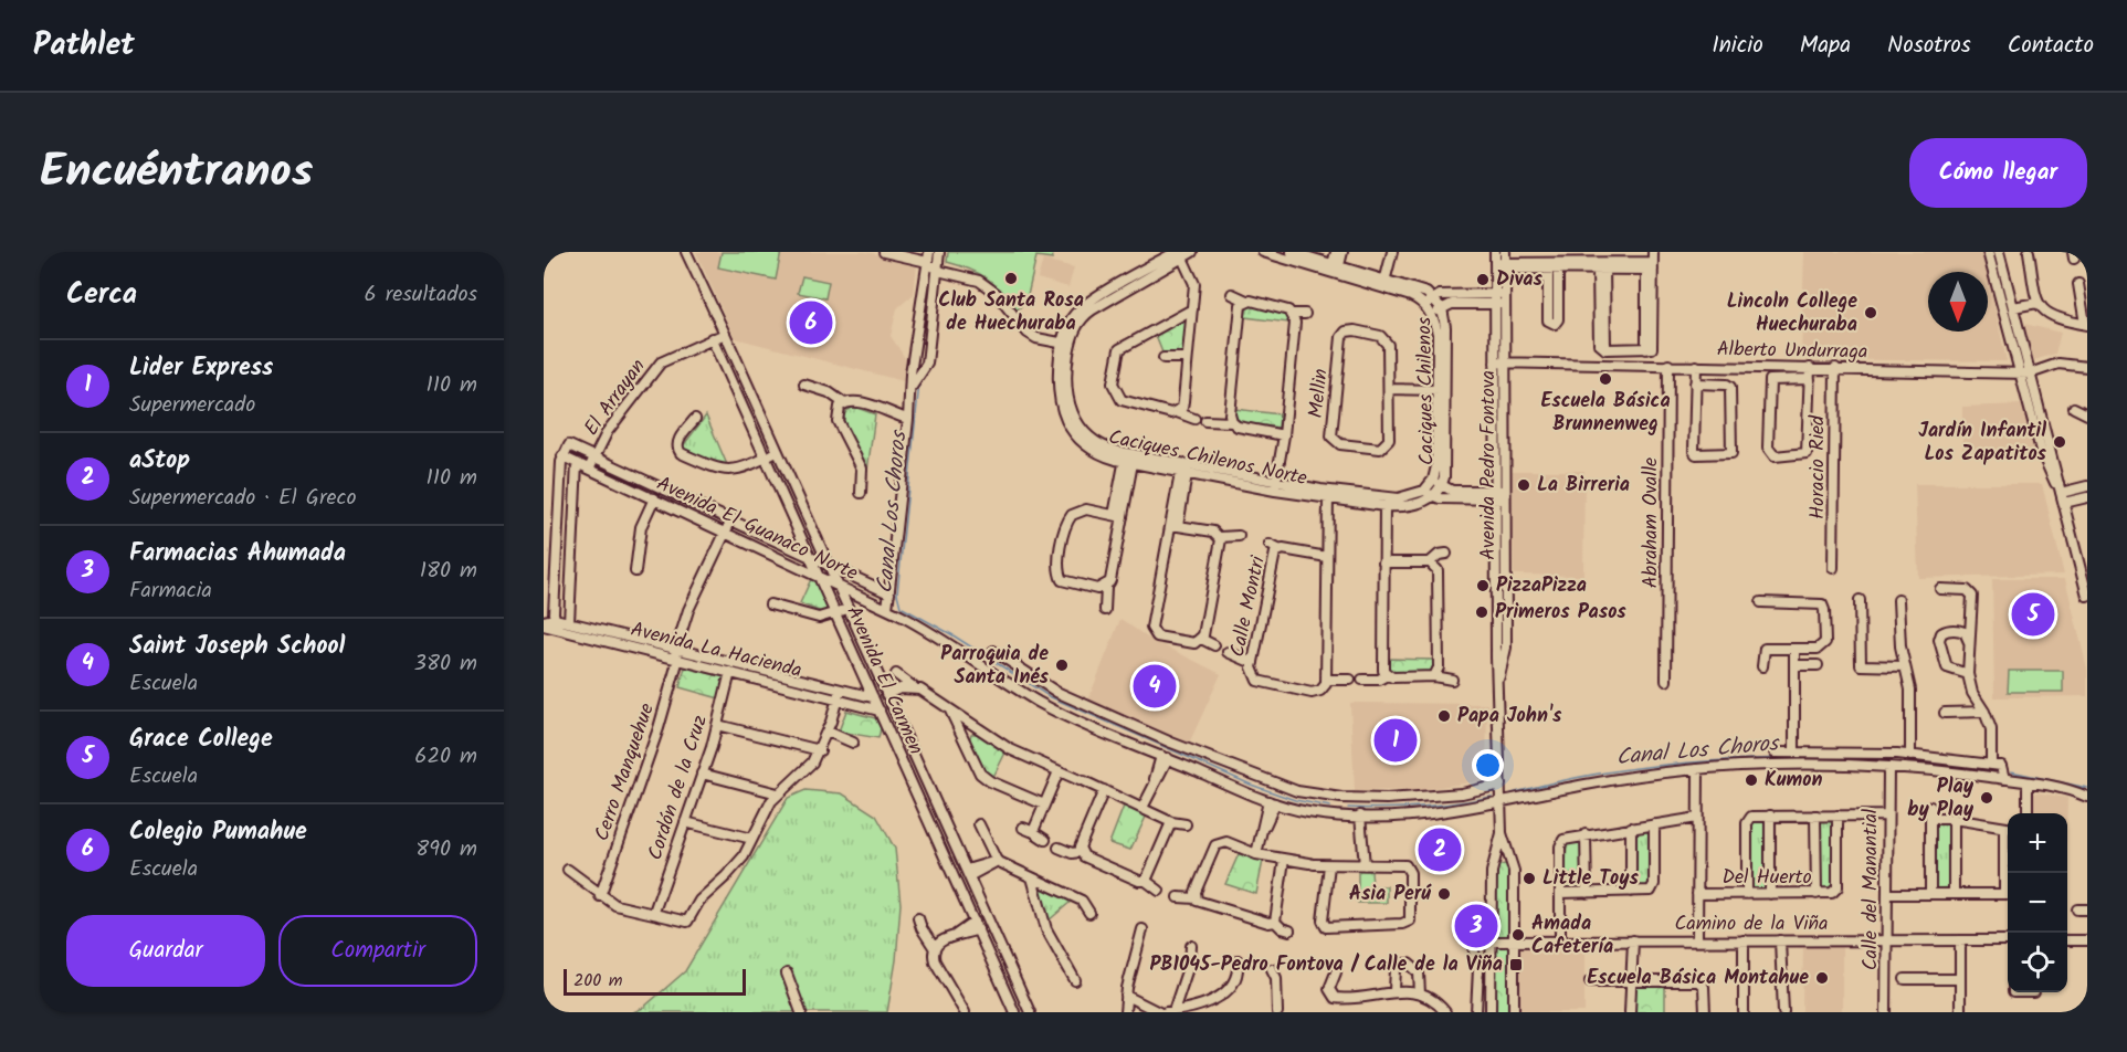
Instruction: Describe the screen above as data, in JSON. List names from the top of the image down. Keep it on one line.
{"streets":{"street":["Alberto Undurraga","Caciques Chilenos","Mellin","El Arrayan","Caciques Chilenos Norte","Avenida Pedro Fontova","Horacio Ried","Abraham Ovalle","Avenida El Guanaco Norte","Calle Montri","Avenida La Hacienda","Avenida El Carmen","Cerro Manquehue","Cordón de la Cruz","Del Huerto","Calle del Manantial","Camino de la Viña"]},"crossings":[["Alberto Undurraga","Avenida Pedro Fontova"],["Alberto Undurraga","Horacio Ried"],["Alberto Undurraga","Abraham Ovalle"],["Caciques Chilenos","Caciques Chilenos Norte"],["El Arrayan","Avenida El Guanaco Norte"],["El Arrayan","Avenida El Carmen"],["Caciques Chilenos Norte","Avenida Pedro Fontova"],["Avenida Pedro Fontova","Avenida El Guanaco Norte"],["Avenida Pedro Fontova","Camino de la Viña"],["Avenida El Guanaco Norte","Avenida El Carmen"],["Avenida El Guanaco Norte","Cerro Manquehue"],["Avenida El Guanaco Norte","Calle del Manantial"],["Avenida La Hacienda","Avenida El Carmen"],["Avenida La Hacienda","Cerro Manquehue"],["Avenida La Hacienda","Cordón de la Cruz"],["Calle del Manantial","Camino de la Viña"]],"water":["Canal Los Choros"],"places":{"other":["Club Santa Rosa de Huechuraba","Divas","Lincoln College Huechuraba","Escuela Básica Brunnenweg","Jardín Infantil Los Zapatitos","La Birreria","PizzaPizza","Primeros Pasos","Parroquia de Santa Inés","Papa John's","Kumon","Play by Play","Little Toys","Asia Perú","Amada Cafetería","Escuela Básica Montahue"],"transit":["PB1045-Pedro Fontova / Calle de la Viña"]},"scale_bar":"200 m","north":"bottom","page":{"header":"Pathlet","nav":["Inicio","Mapa","Nosotros","Contacto"],"title":"Encuéntranos","buttons":["Cómo llegar",["Guardar","Compartir"]],"heading":["Cerca","6 resultados"],"pins":["6","5","4","1","2","3"],"list":[{"mark":"1","name":"Lider Express","note":"Supermercado","value":"110 m"},{"mark":"2","name":"aStop","note":"Supermercado · El Greco","value":"110 m"},{"mark":"3","name":"Farmacias Ahumada","note":"Farmacia","value":"180 m"},{"mark":"4","name":"Saint Joseph School","note":"Escuela","value":"380 m"},{"mark":"5","name":"Grace College","note":"Escuela","value":"620 m"},{"mark":"6","name":"Colegio Pumahue","note":"Escuela","value":"890 m"}],"map_buttons":["+","−"],"scale":"200 m"}}
